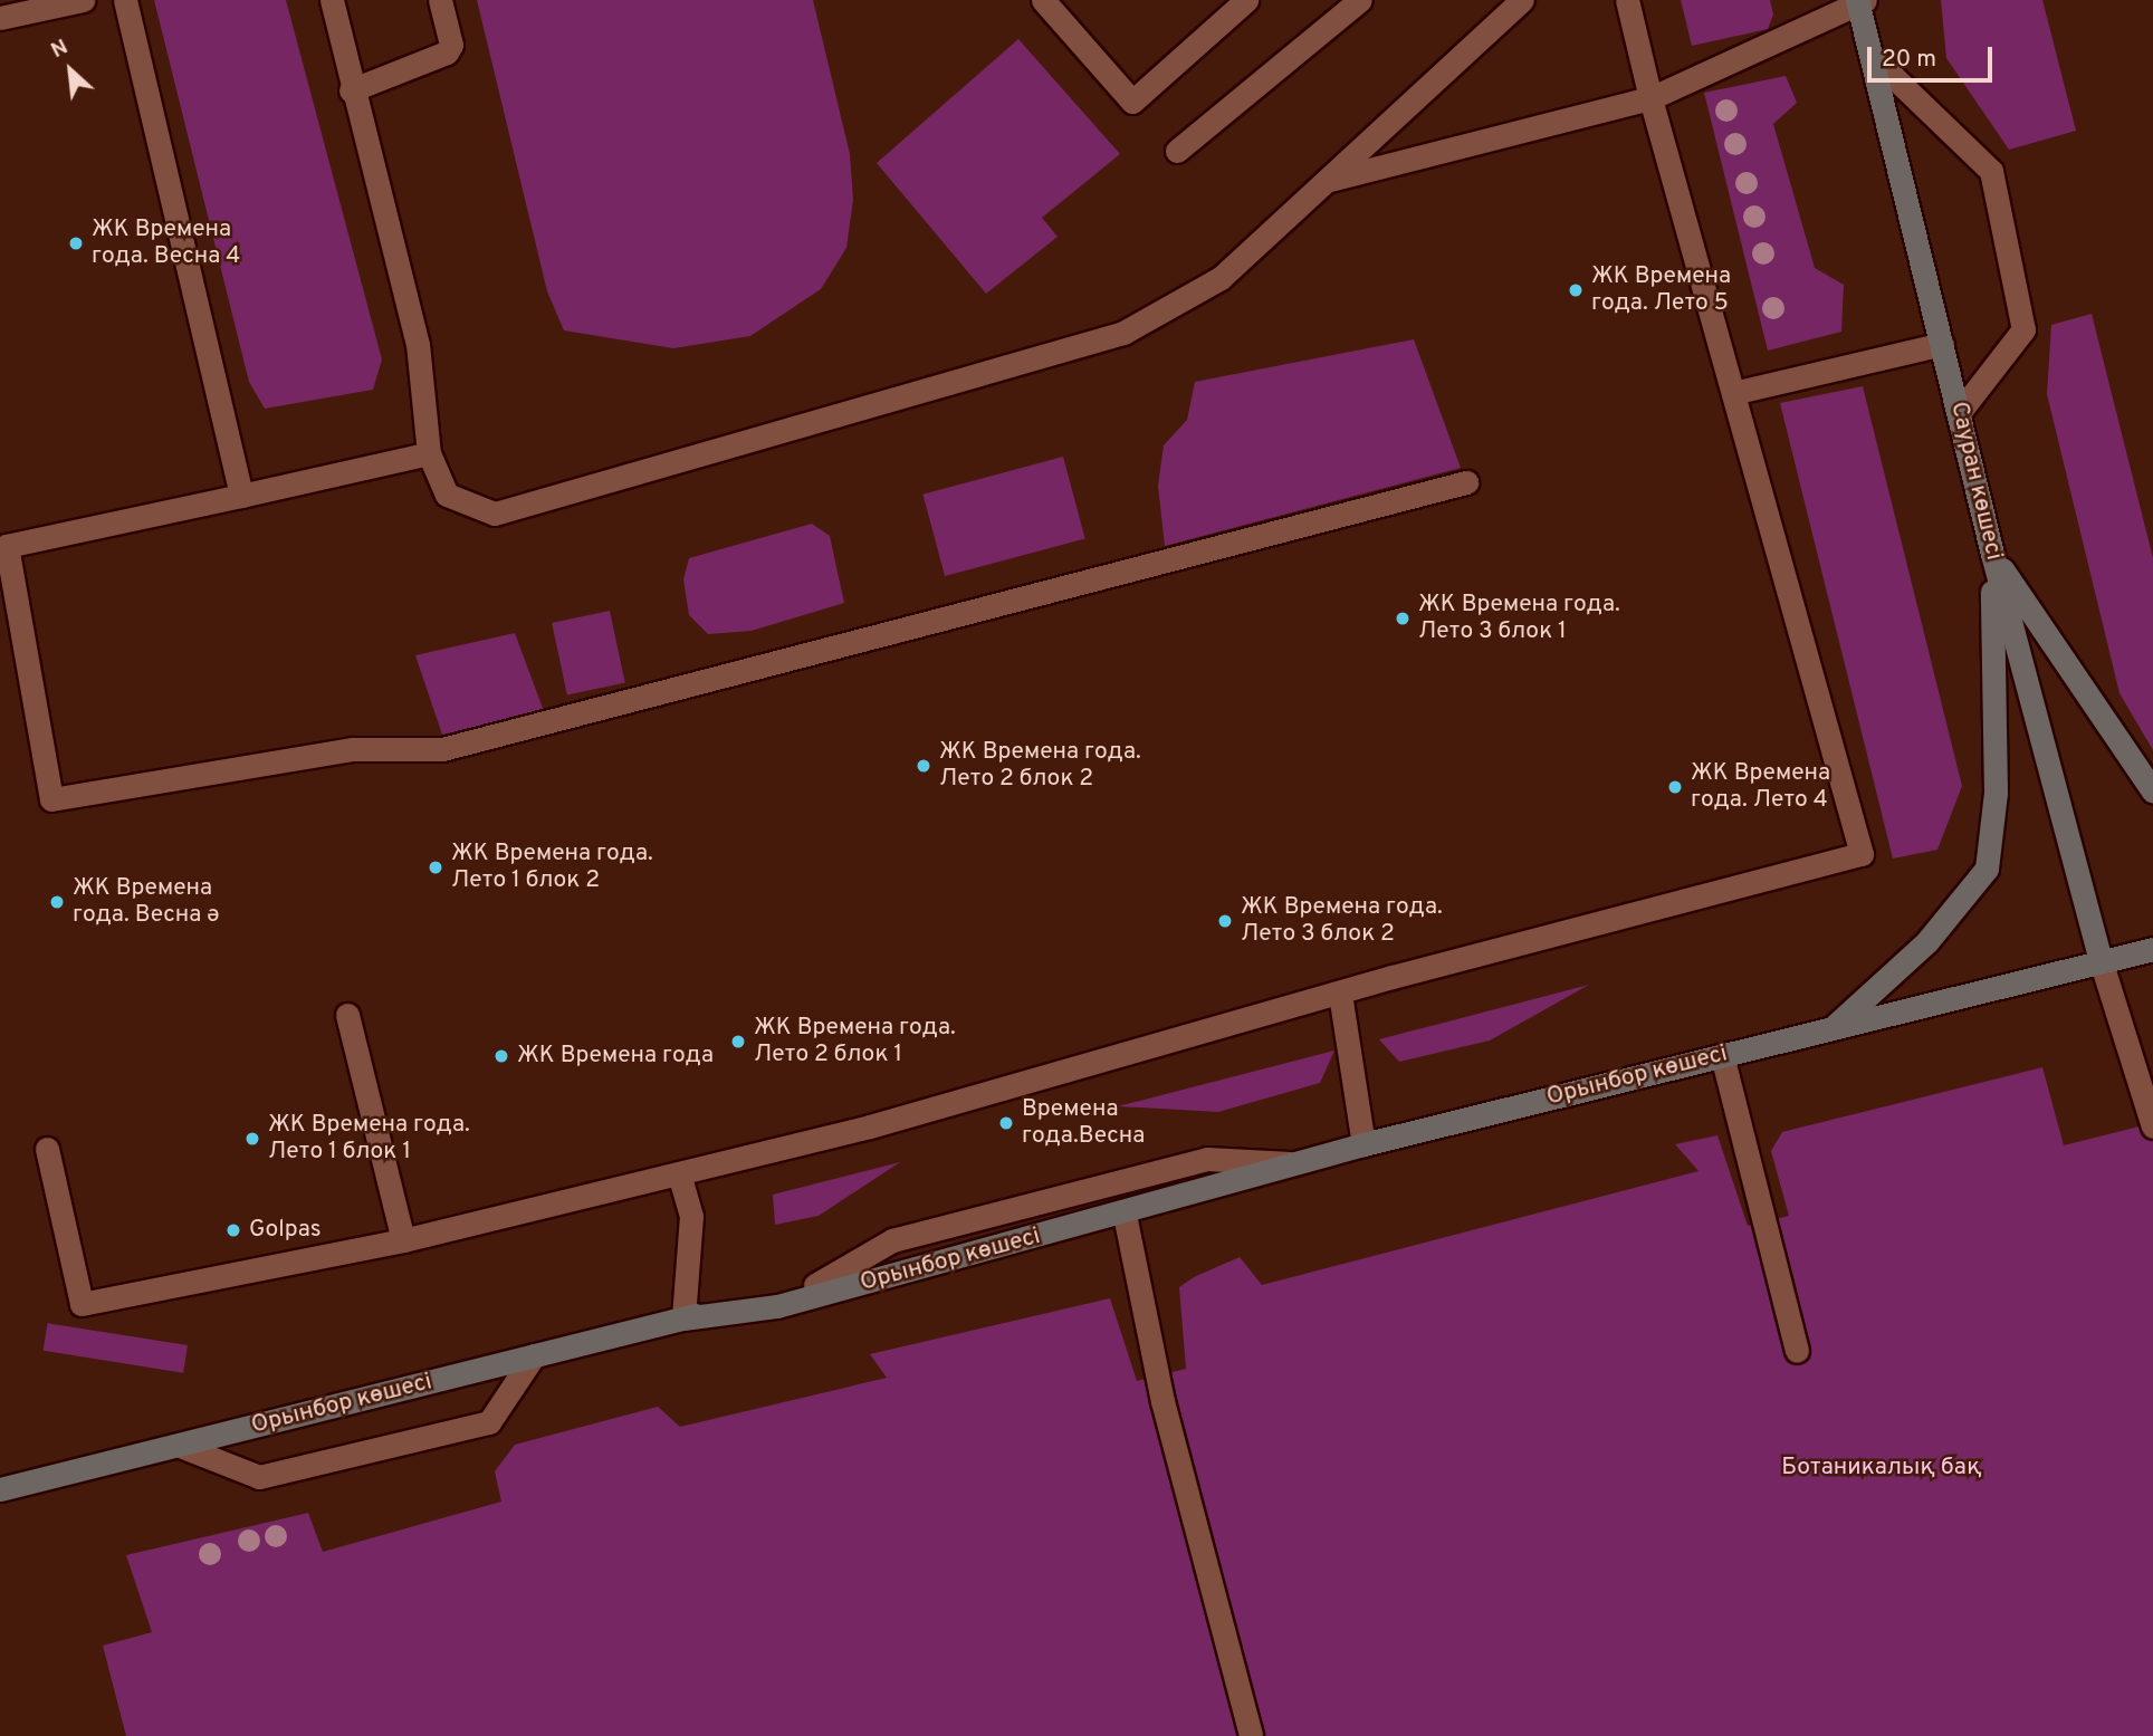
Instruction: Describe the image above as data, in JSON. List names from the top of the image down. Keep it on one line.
{"streets":{"street":["Сауран көшесі","Орынбор көшесі"]},"crossings":[["Сауран көшесі","Орынбор көшесі"]],"parks":["Ботаникалық бақ"],"places":["ЖК Времена года. Весна 4","ЖК Времена года. Лето 5","ЖК Времена года. Лето 3 блок 1","ЖК Времена года. Лето 2 блок 2","ЖК Времена года. Лето 4","ЖК Времена года. Лето 1 блок 2","ЖК Времена года. Весна ә","ЖК Времена года. Лето 3 блок 2","ЖК Времена года. Лето 2 блок 1","ЖК Времена года","Времена года.Весна","ЖК Времена года. Лето 1 блок 1","Golpas"],"scale_bar":"20 m","north":"top left"}
